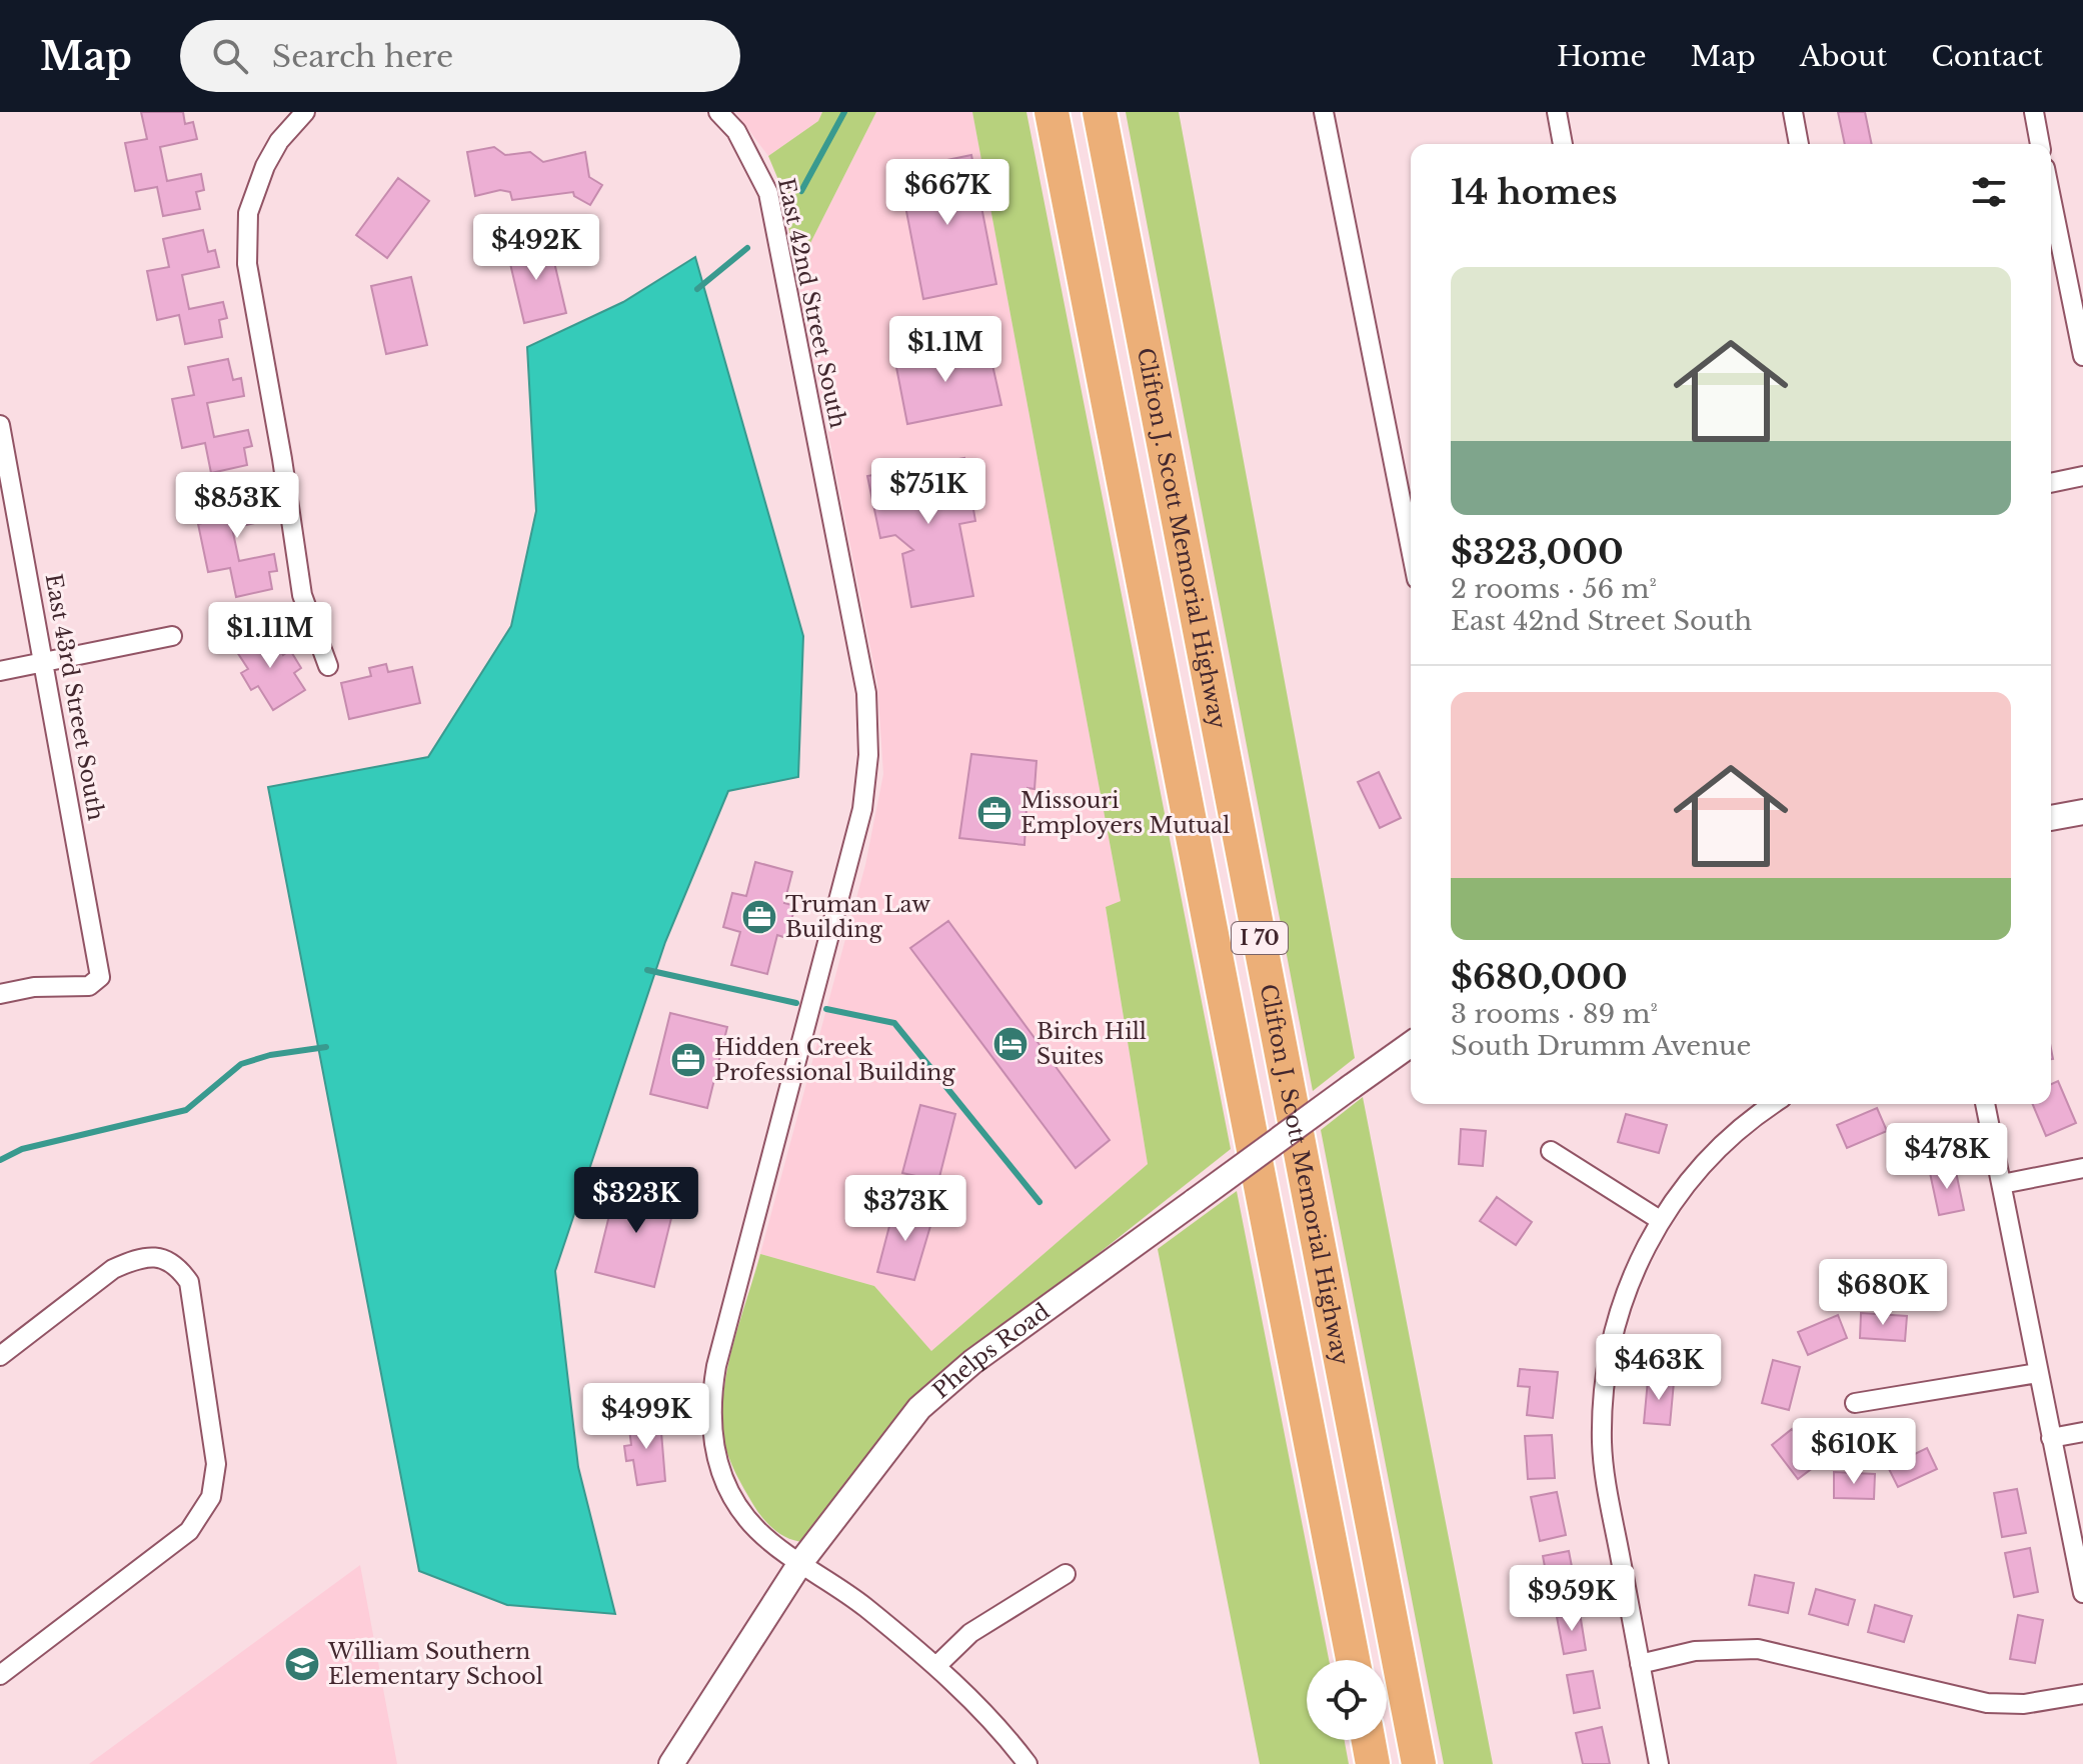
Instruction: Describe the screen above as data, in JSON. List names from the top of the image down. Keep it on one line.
{"streets":{"highway":["Clifton J. Scott Memorial Highway","I 70"],"street":["East 42nd Street South","East 43rd Street South","Phelps Road"]},"crossings":[["East 42nd Street South","Phelps Road"]],"places":{"office":["Missouri Employers Mutual","Truman Law Building","Hidden Creek Professional Building"],"hotel":["Birch Hill Suites"],"school or university":["William Southern Elementary School"]},"page":{"header":"Map","search":"Search here","nav":["Home","Map","About","Contact"],"heading":"14 homes","price":["$667K","$492K","$1.1M","$751K","$853K","$1.11M","$478K","$323K","$373K","$680K","$463K","$499K","$610K","$959K"],"list":[{"name":"$323,000","note":"2 rooms · 56 m² · East 42nd Street South"},{"name":"$680,000","note":"3 rooms · 89 m² · South Drumm Avenue"}]}}
